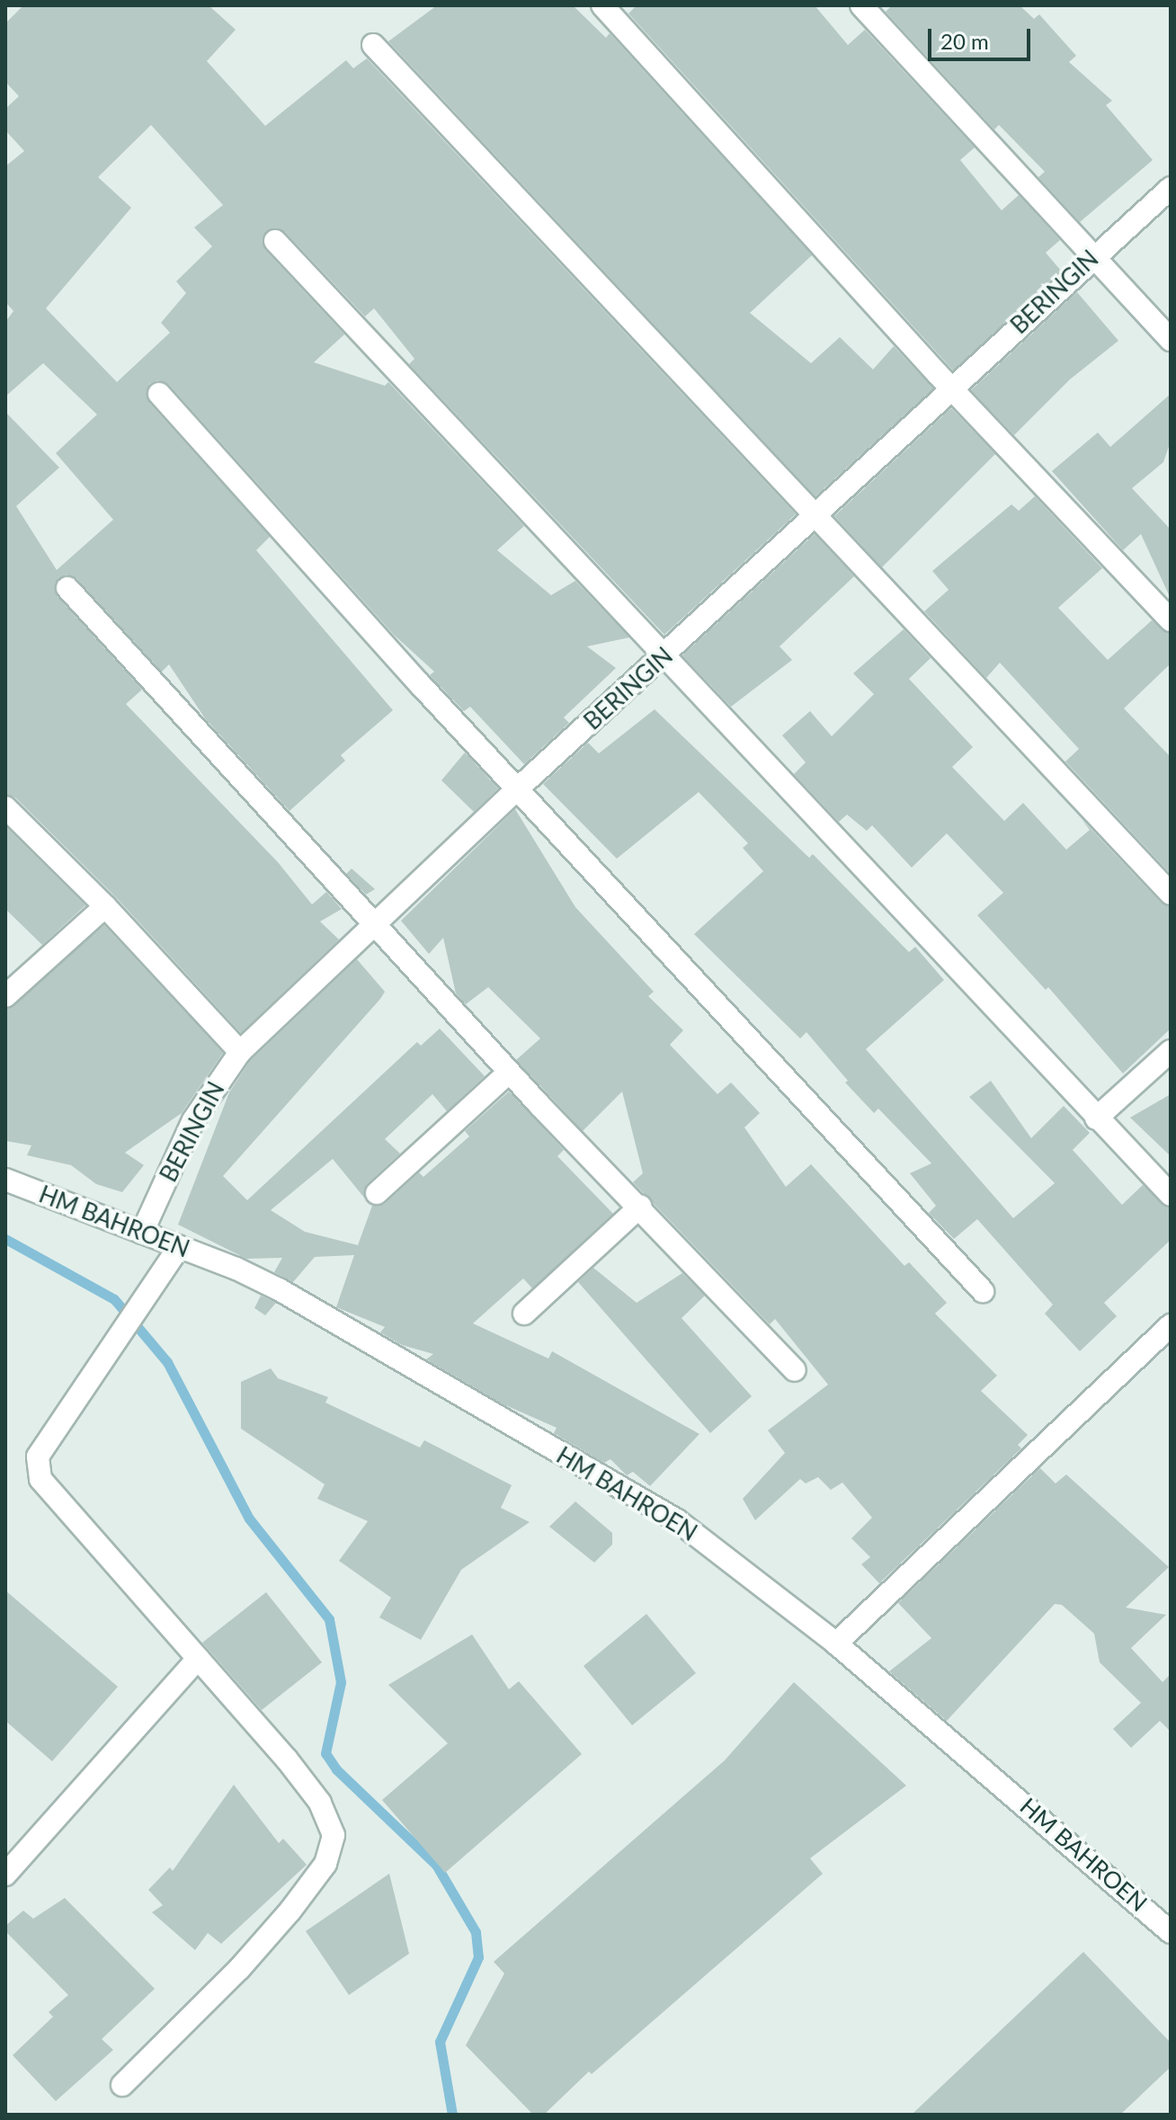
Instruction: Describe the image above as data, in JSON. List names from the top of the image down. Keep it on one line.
{"streets":{"street":["BERINGIN","HM BAHROEN"]},"crossings":[["BERINGIN","HM BAHROEN"]],"scale_bar":"20 m"}
